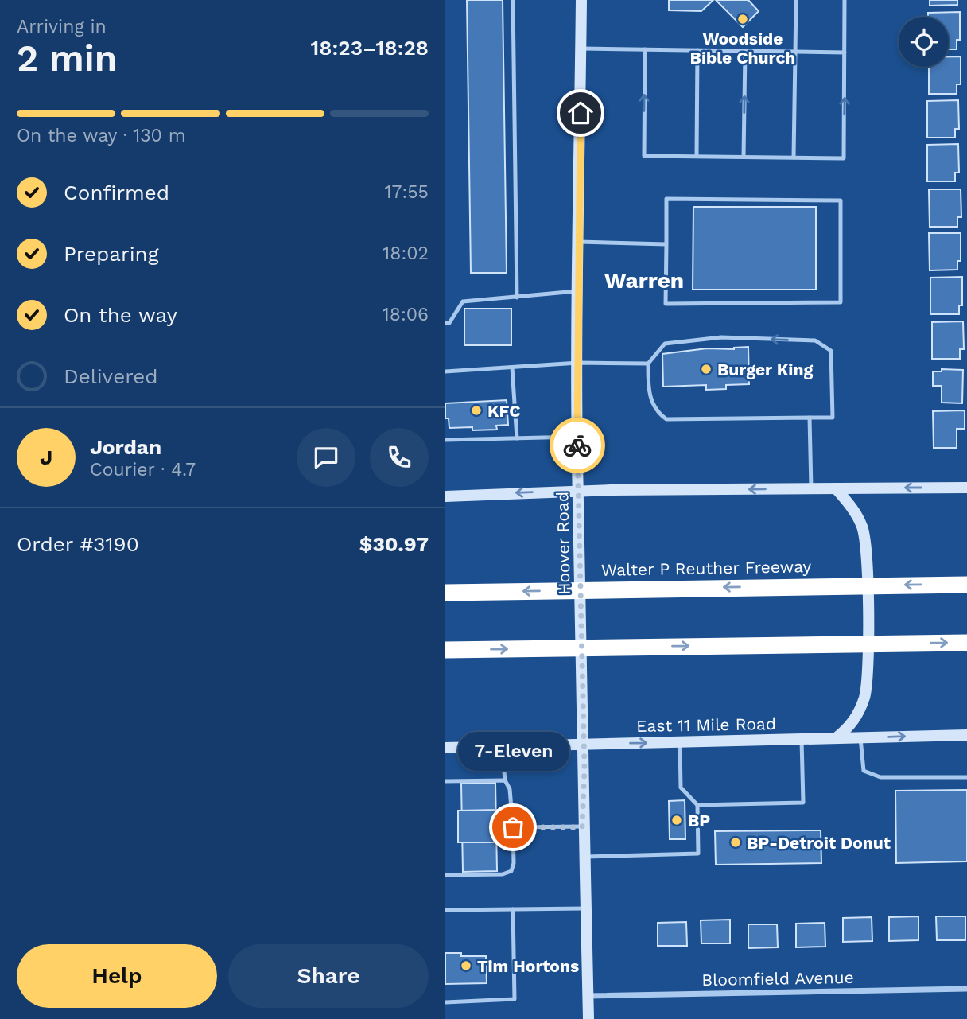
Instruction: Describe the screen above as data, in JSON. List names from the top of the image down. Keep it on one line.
{"streets":{"highway":["Walter P Reuther Freeway"],"main road":["Hoover Road","East 11 Mile Road"],"street":["Bloomfield Avenue"]},"crossings":[["Hoover Road","East 11 Mile Road"],["Hoover Road","Bloomfield Avenue"]],"one_way":["East 11 Mile Road"],"districts":["Warren"],"places":["Woodside Bible Church","Burger King","KFC","BP","7-Eleven","BP-Detroit Donut","Tim Hortons"],"page":{"heading":["2 min","Arriving in","18:23–18:28"],"panel":["Jordan","Courier · 4.7","Order #3190","$30.97"],"bar":"On the way · 130 m","list":[["Confirmed","17:55"],["Preparing","18:02"],["On the way","18:06"],"Delivered"],"round":"J","bubble":"7-Eleven","buttons":["Help","Share"]}}
